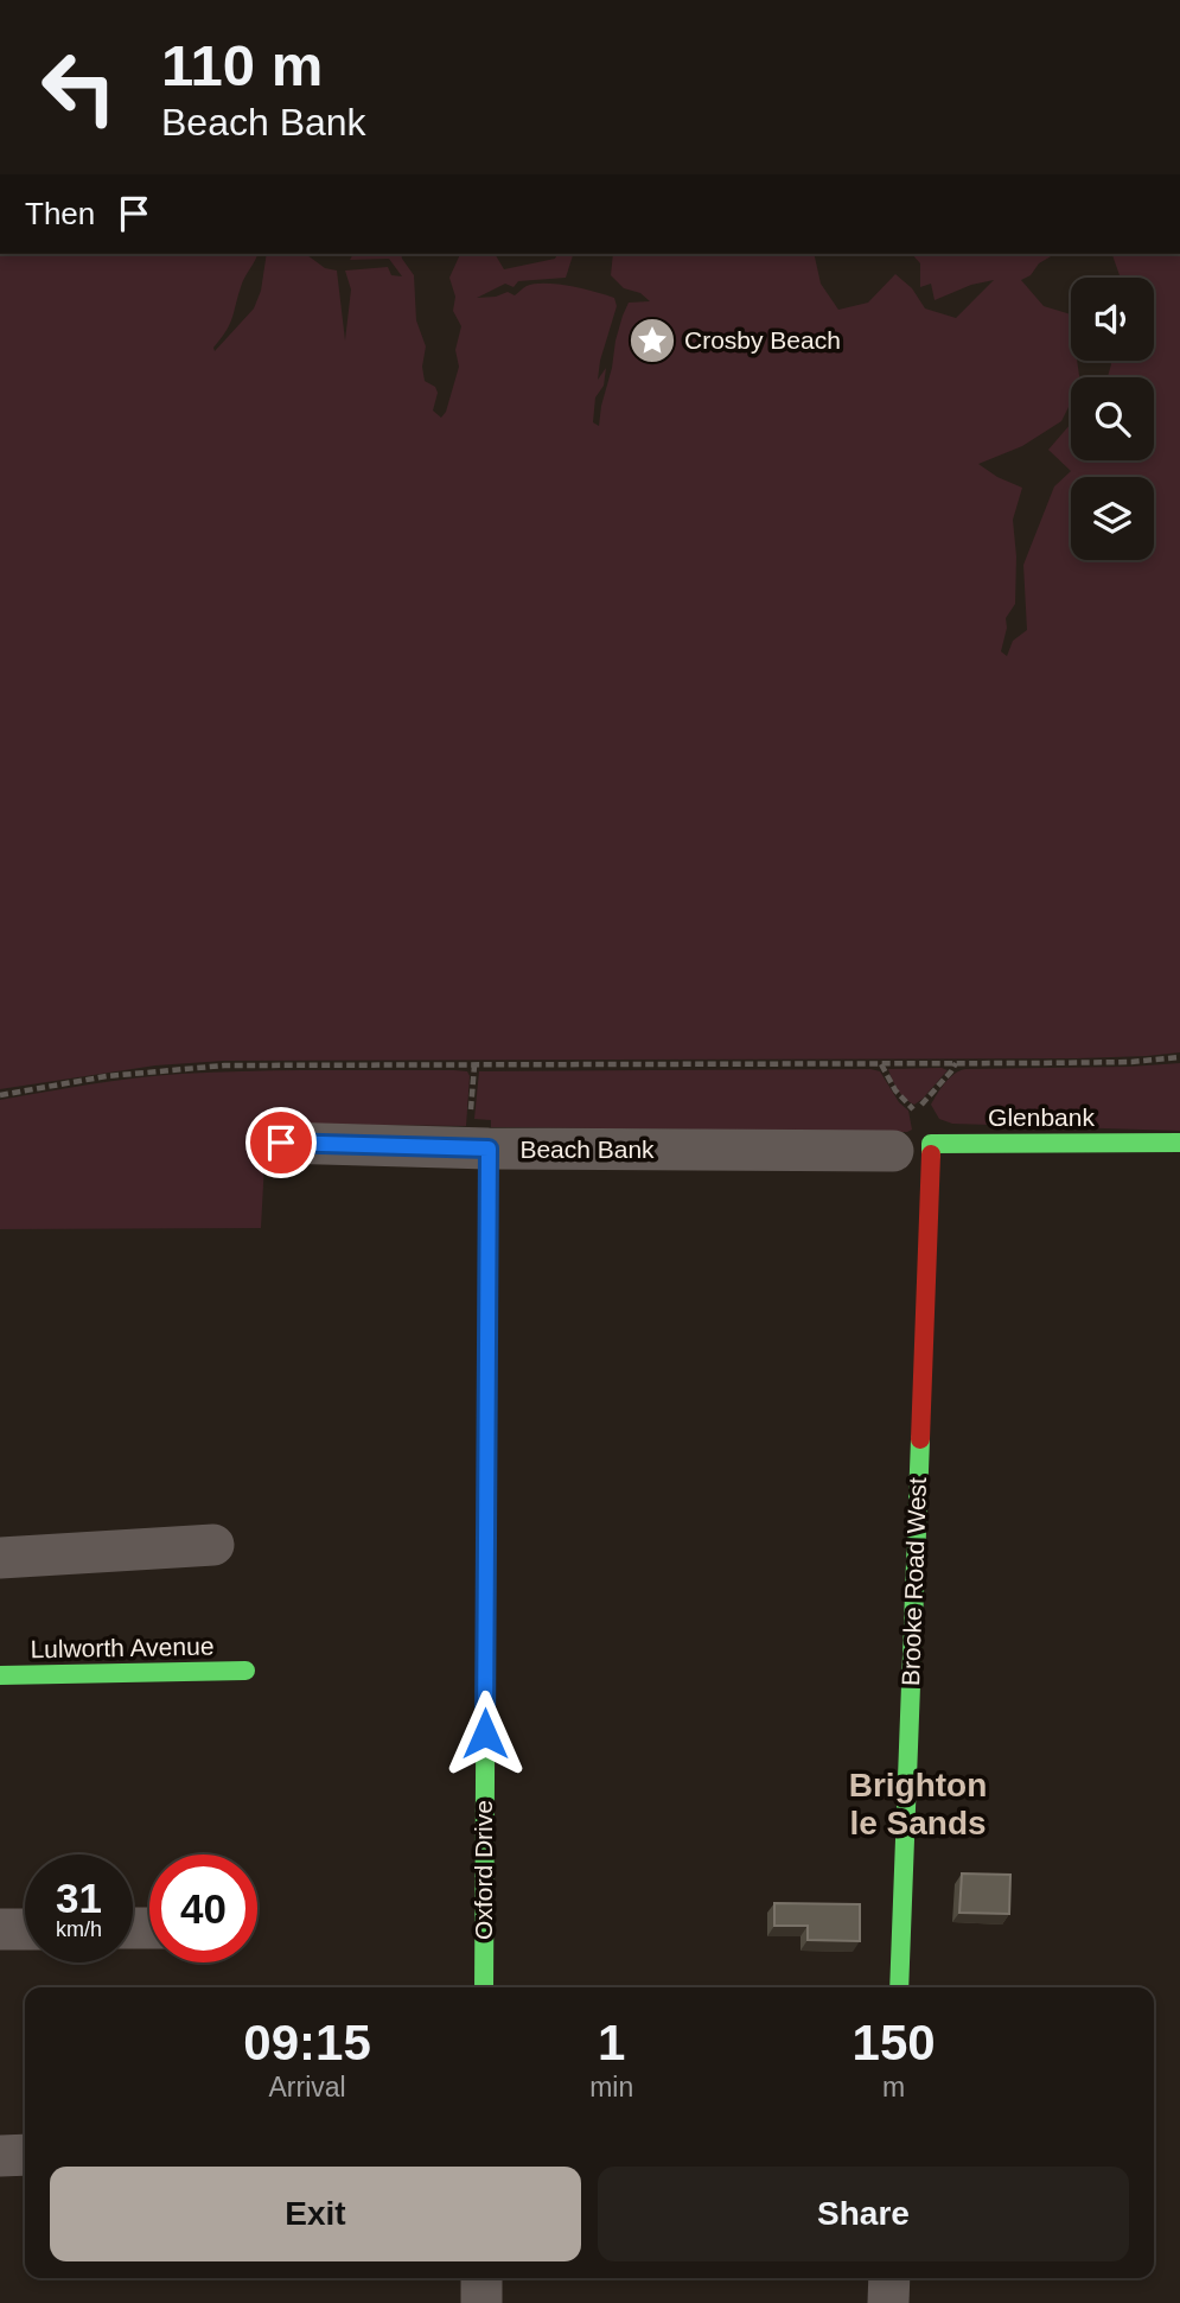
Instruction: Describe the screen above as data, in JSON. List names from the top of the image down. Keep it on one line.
{"streets":{"street":["Glenbank","Beach Bank","Brooke Road West","Lulworth Avenue","Oxford Drive"]},"crossings":[["Glenbank","Beach Bank"],["Glenbank","Brooke Road West"],["Beach Bank","Brooke Road West"],["Beach Bank","Oxford Drive"]],"districts":["Brighton le Sands"],"places":{"place":["Crosby Beach"]},"page":{"turn":["110 m","Beach Bank"],"then":"Then","speed":"31 km/h","limit":"40","eta":["09:15","Arrival","1","min","150","m"],"buttons":["Exit","Share"]}}
